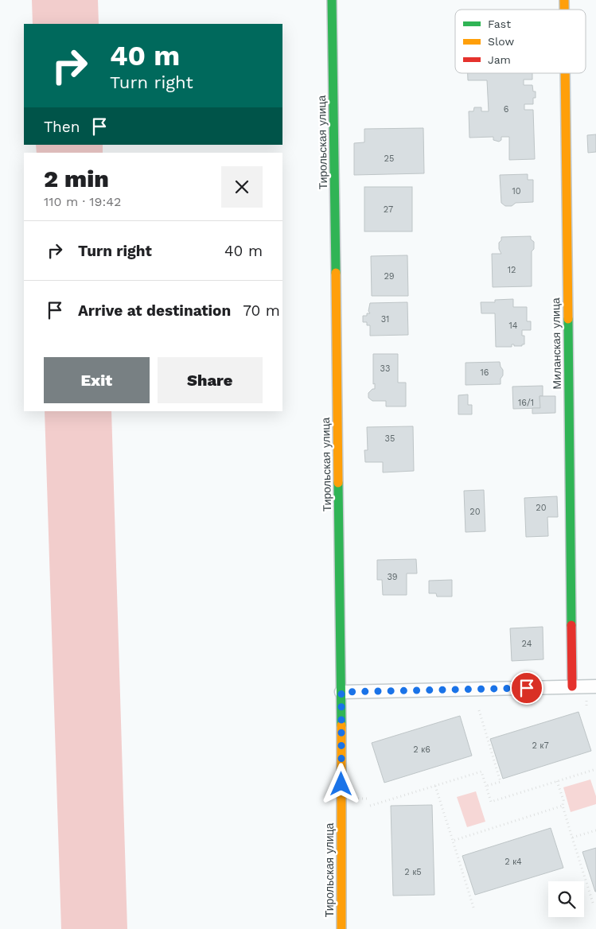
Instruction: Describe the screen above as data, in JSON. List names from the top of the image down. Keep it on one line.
{"streets":{"street":["Тирольская улица","Миланская улица"]},"house_numbers":["6","25","10","27","12","29","31","14","33","16","16/1","35","20","20","39","24","2 к7","2 к6","2 к4","2 к5"],"legend":["Fast","Slow","Jam"],"page":{"turn":["40 m","Turn right"],"then":"Then","heading":["2 min","110 m · 19:42"],"list":[{"name":"Turn right","value":"40 m"},{"name":"Arrive at destination","value":"70 m"}],"buttons":["Exit","Share"]}}
